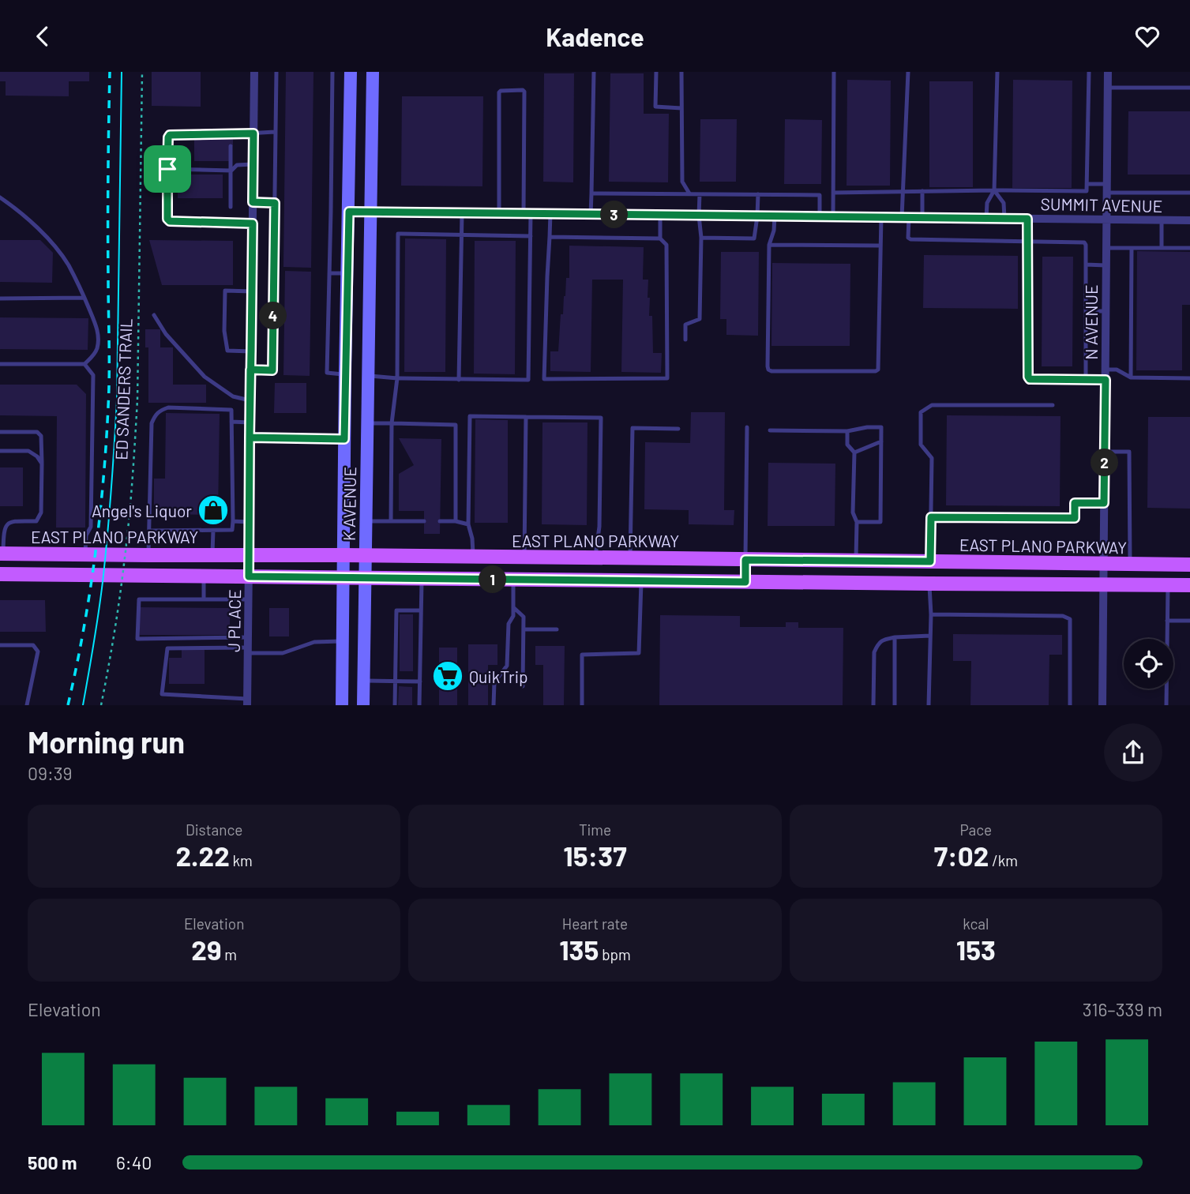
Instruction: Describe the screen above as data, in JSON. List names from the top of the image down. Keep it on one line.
{"streets":{"main road":["K AVENUE","EAST PLANO PARKWAY"],"street":["SUMMIT AVENUE","N AVENUE","J PLACE"],"path":["ED SANDERS TRAIL"]},"crossings":[["SUMMIT AVENUE","N AVENUE"],["SUMMIT AVENUE","K AVENUE"],["N AVENUE","EAST PLANO PARKWAY"],["K AVENUE","EAST PLANO PARKWAY"],["EAST PLANO PARKWAY","J PLACE"]],"places":{"shop":["Angel's Liquor"],"supermarket":["QuikTrip"]},"page":{"header":"Kadence","pins":["3","4","2","1"],"heading":["Morning run","09:39"],"stats":[["Distance","2.22 km"],["Time","15:37"],["Pace","7:02 /km"],["Elevation","29 m"],["Heart rate","135 bpm"],["kcal","153"]],"chart":["Elevation","316–339 m"],"list":[{"name":"500 m","note":"6:40"}]}}
